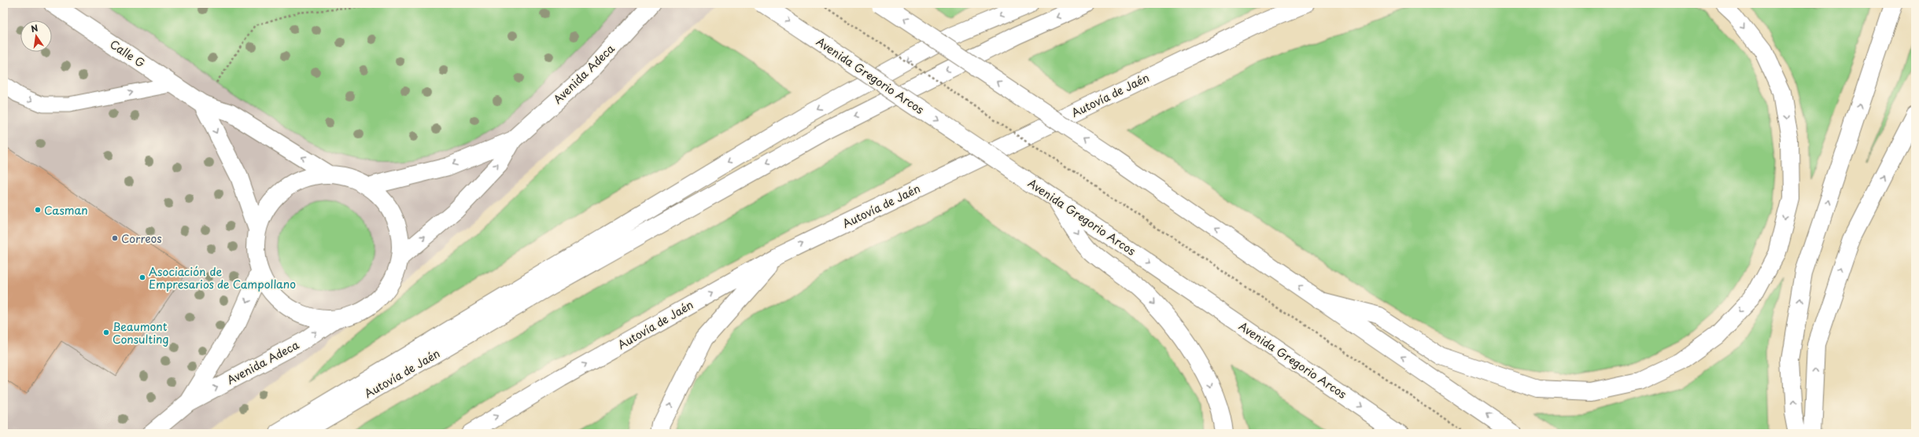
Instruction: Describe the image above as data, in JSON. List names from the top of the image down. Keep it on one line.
{"streets":{"main road":["Calle G","Avenida Adeca","Avenida Gregorio Arcos","Autovía de Jaén"]},"places":["Casman","Correos","Asociación de Empresarios de Campollano","Beaumont Consulting"],"north":"top"}
